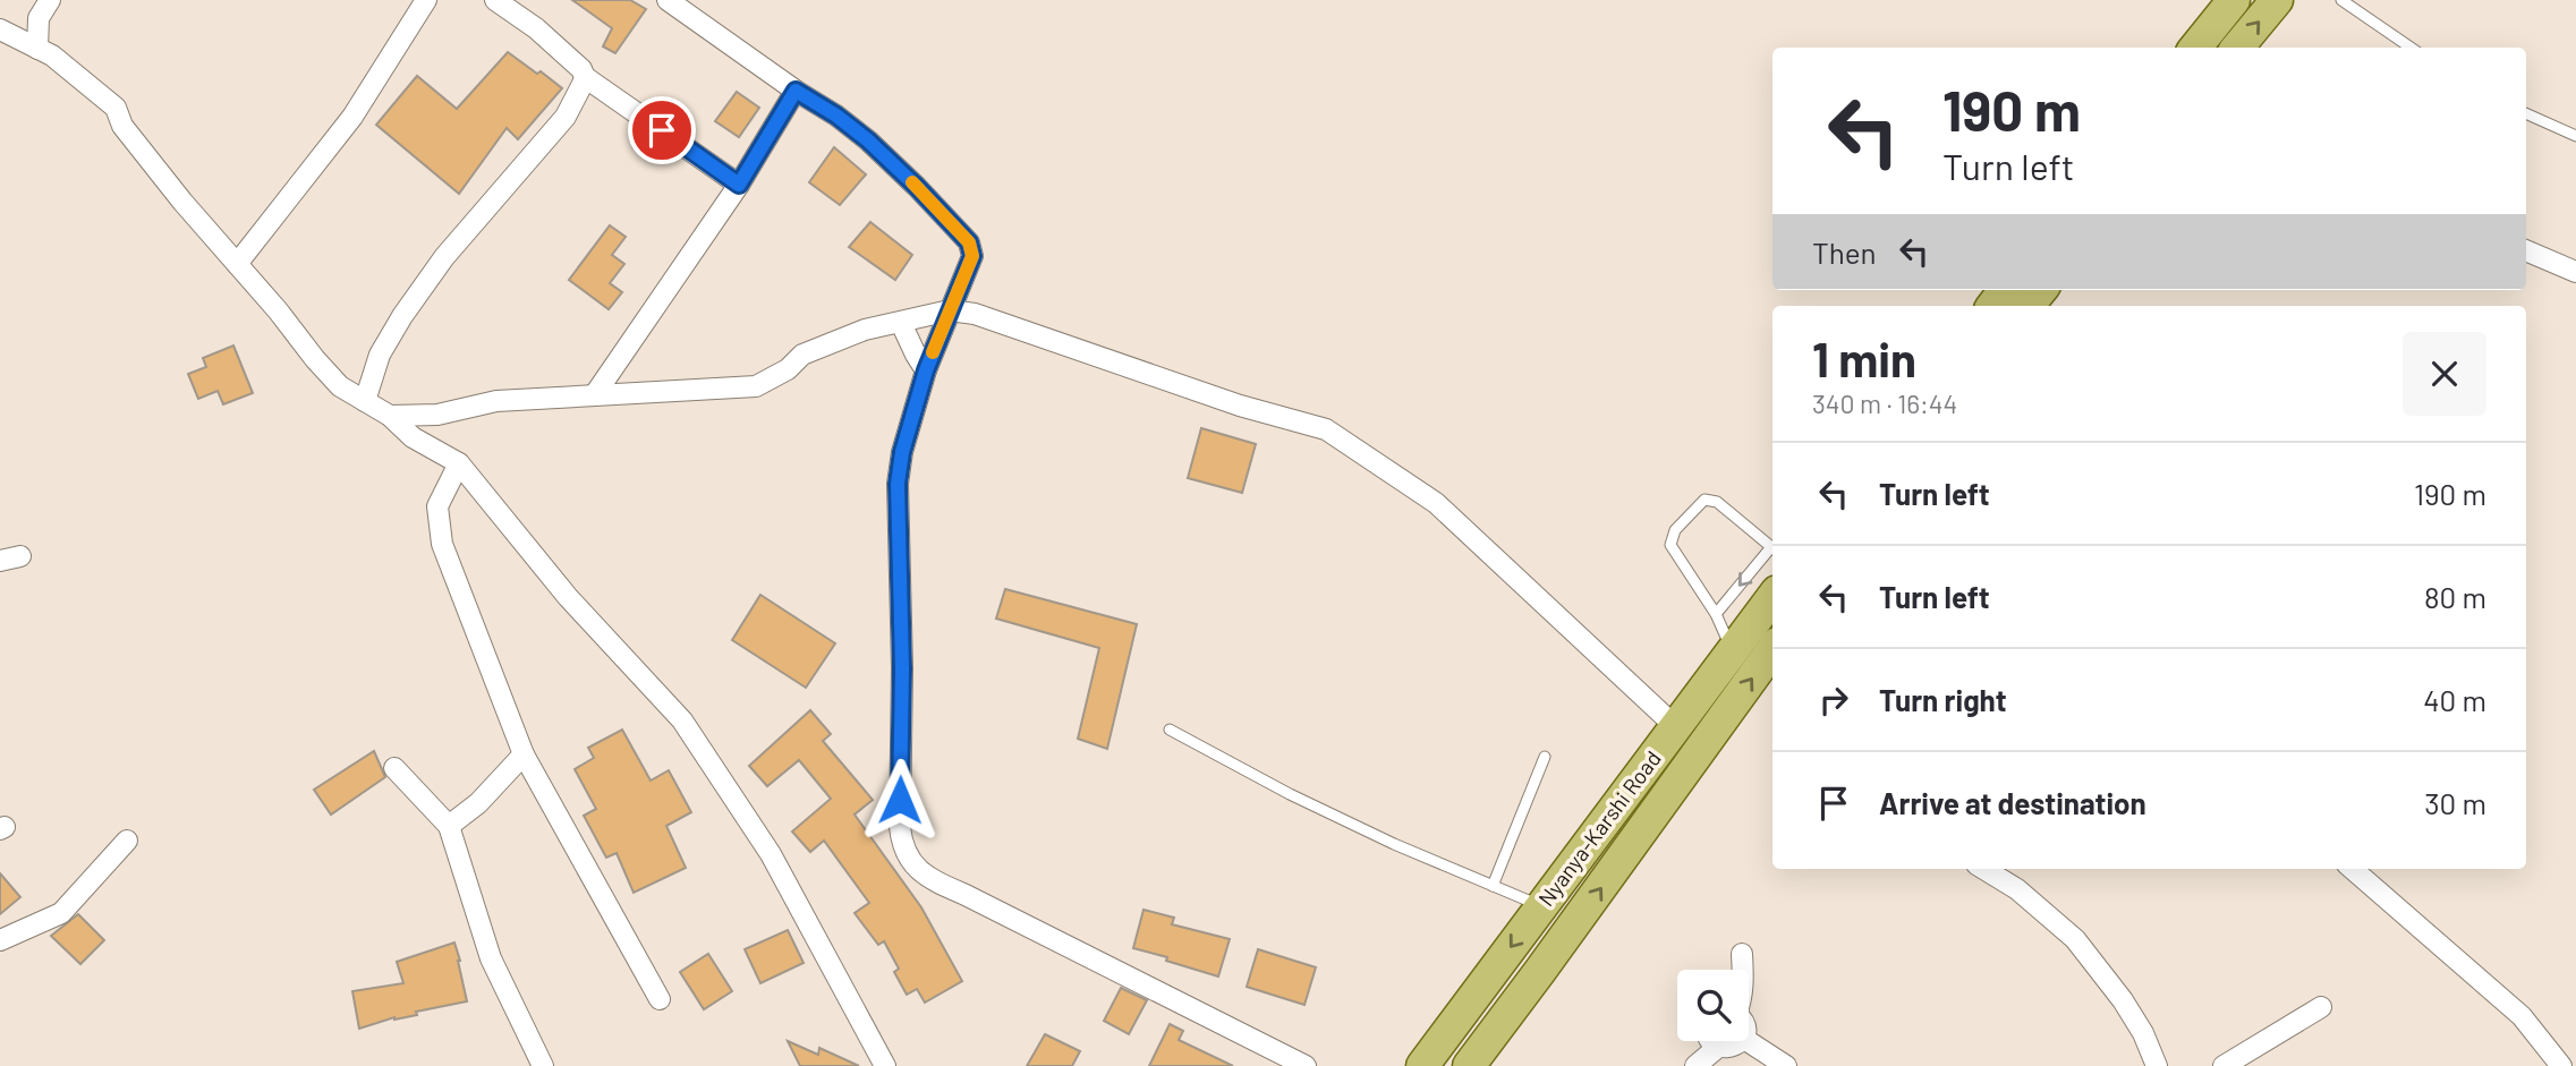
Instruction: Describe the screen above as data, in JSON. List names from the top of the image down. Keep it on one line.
{"streets":{"main road":["Nyanya-Karshi Road"]},"page":{"turn":["190 m","Turn left"],"then":"Then","heading":["1 min","340 m · 16:44"],"list":[{"name":"Turn left","value":"190 m"},{"name":"Turn left","value":"80 m"},{"name":"Turn right","value":"40 m"},{"name":"Arrive at destination","value":"30 m"}]}}
